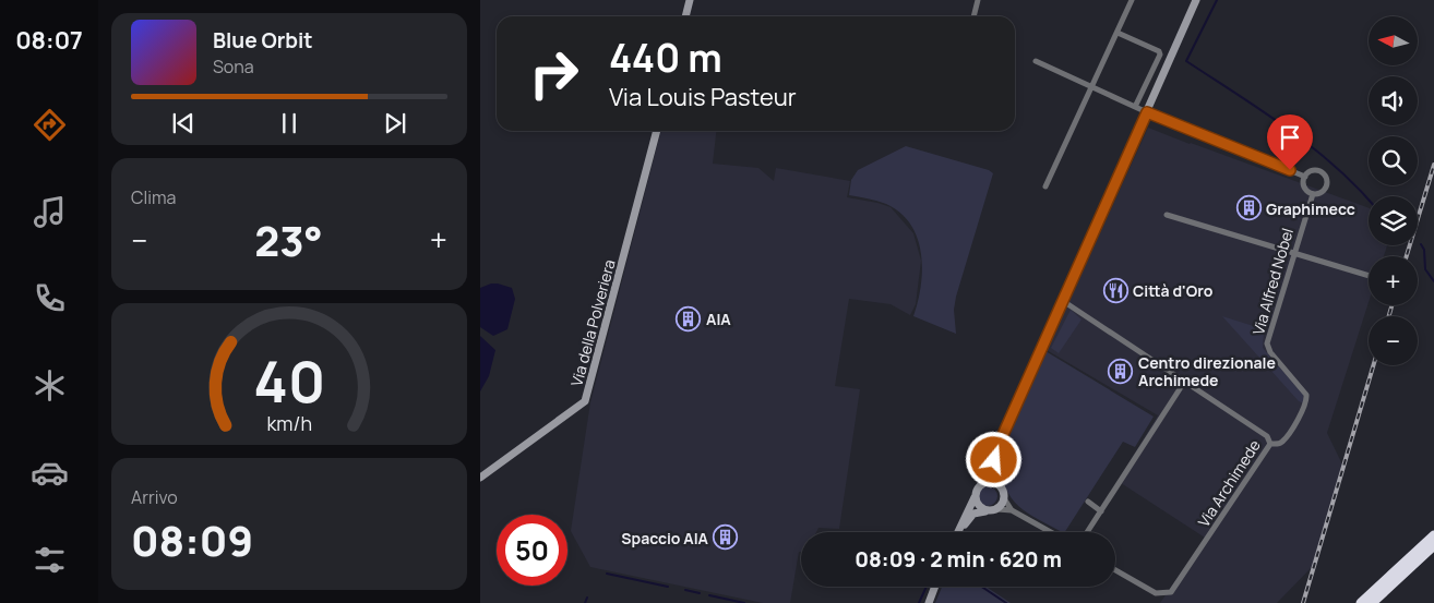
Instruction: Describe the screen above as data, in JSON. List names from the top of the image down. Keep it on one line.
{"streets":{"main road":["Via della Polveriera"],"street":["Via Alfred Nobel","Via Archimede"]},"crossings":[["Via Alfred Nobel","Via Archimede"]],"places":{"building":["Graphimecc","AIA","Centro direzionale Archimede","Spaccio AIA"],"restaurant":["Città d'Oro"]},"north":"left","page":{"tabs":"08:07","map_buttons":["+","−"],"turn":["440 m","Via Louis Pasteur"],"song":["Blue Orbit","Sona"],"tile":["Clima",["Arrivo","08:09"]],"heat":["−","23°","+"],"limit":"50","trip":"08:09 · 2 min · 620 m","gauge":["40","km/h"]}}
